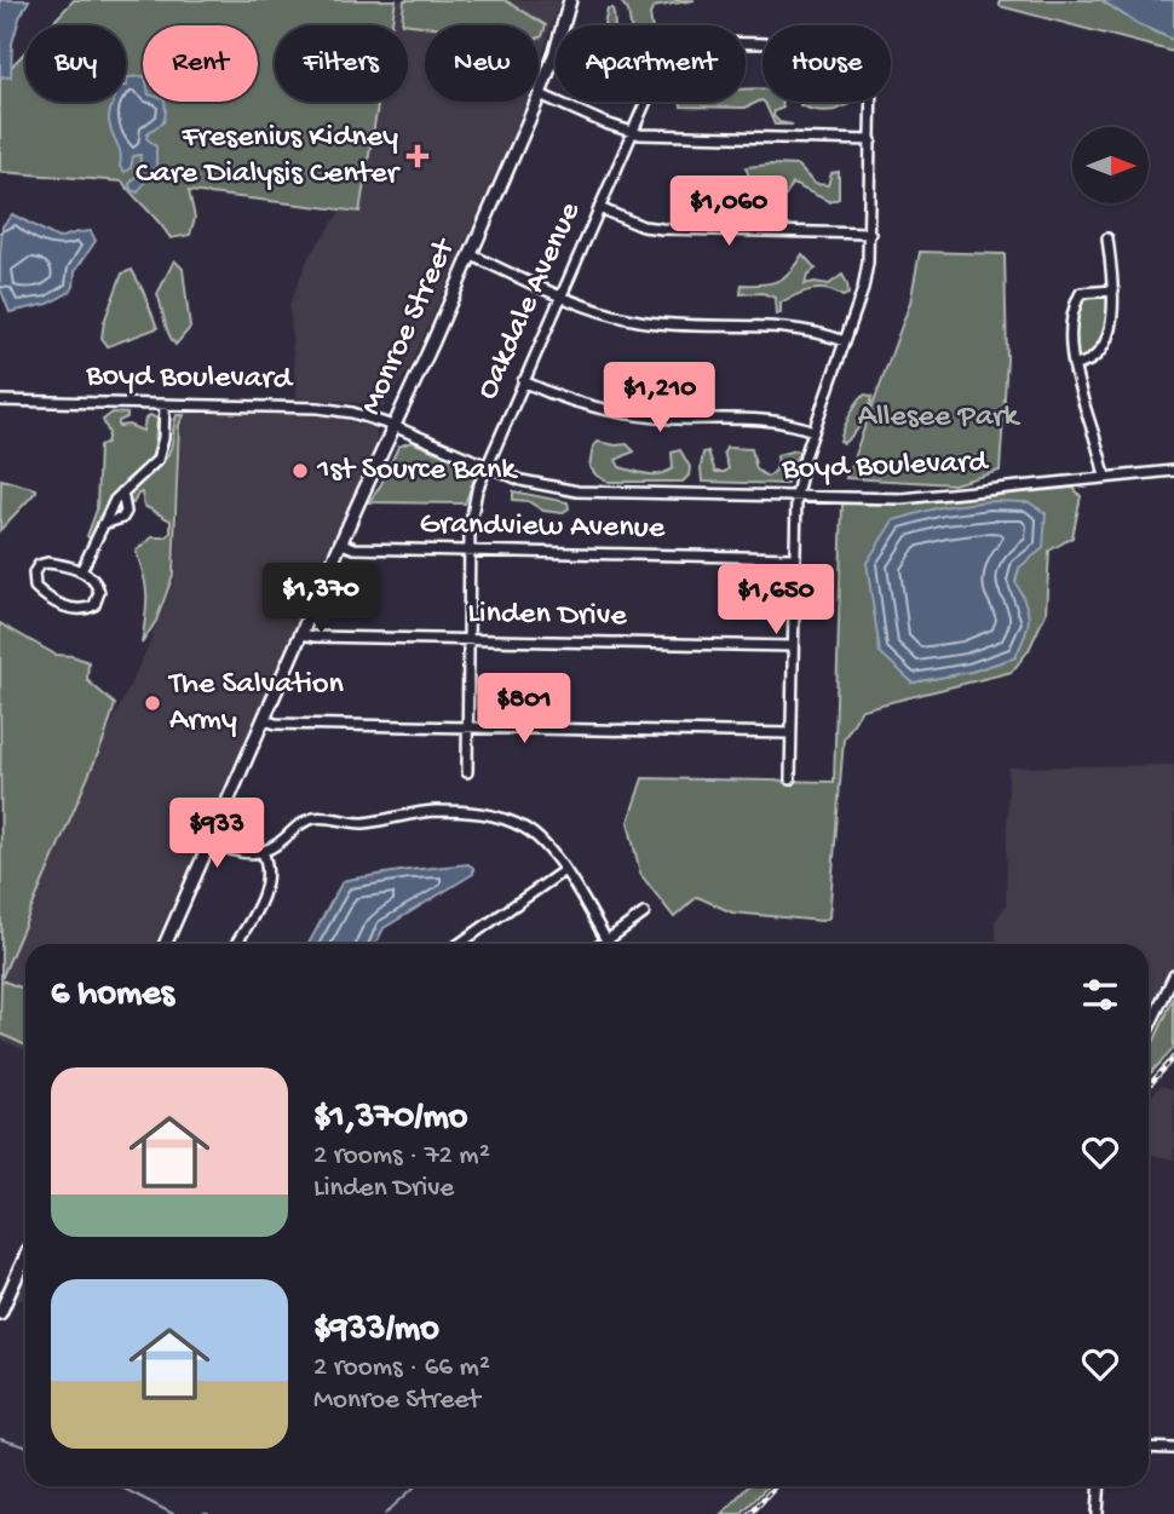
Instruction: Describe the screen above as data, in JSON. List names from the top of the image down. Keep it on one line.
{"streets":{"main road":["Monroe Street"],"street":["Oakdale Avenue","Boyd Boulevard","Grandview Avenue","Linden Drive"]},"crossings":[["Oakdale Avenue","Boyd Boulevard"],["Oakdale Avenue","Grandview Avenue"],["Oakdale Avenue","Linden Drive"],["Monroe Street","Boyd Boulevard"],["Monroe Street","Grandview Avenue"],["Monroe Street","Linden Drive"]],"parks":["Allesee Park"],"places":{"health":["Fresenius Kidney Care Dialysis Center"],"other":["1st Source Bank","The Salvation Army"]},"north":"right","page":{"chip":["Buy","Rent","Filters","New","Apartment","House"],"price":["$1,060","$1,210","$1,370","$1,650","$801","$933"],"heading":"6 homes","list":[{"name":"$1,370/mo","note":"2 rooms · 72 m² · Linden Drive"},{"name":"$933/mo","note":"2 rooms · 66 m² · Monroe Street"}]}}
